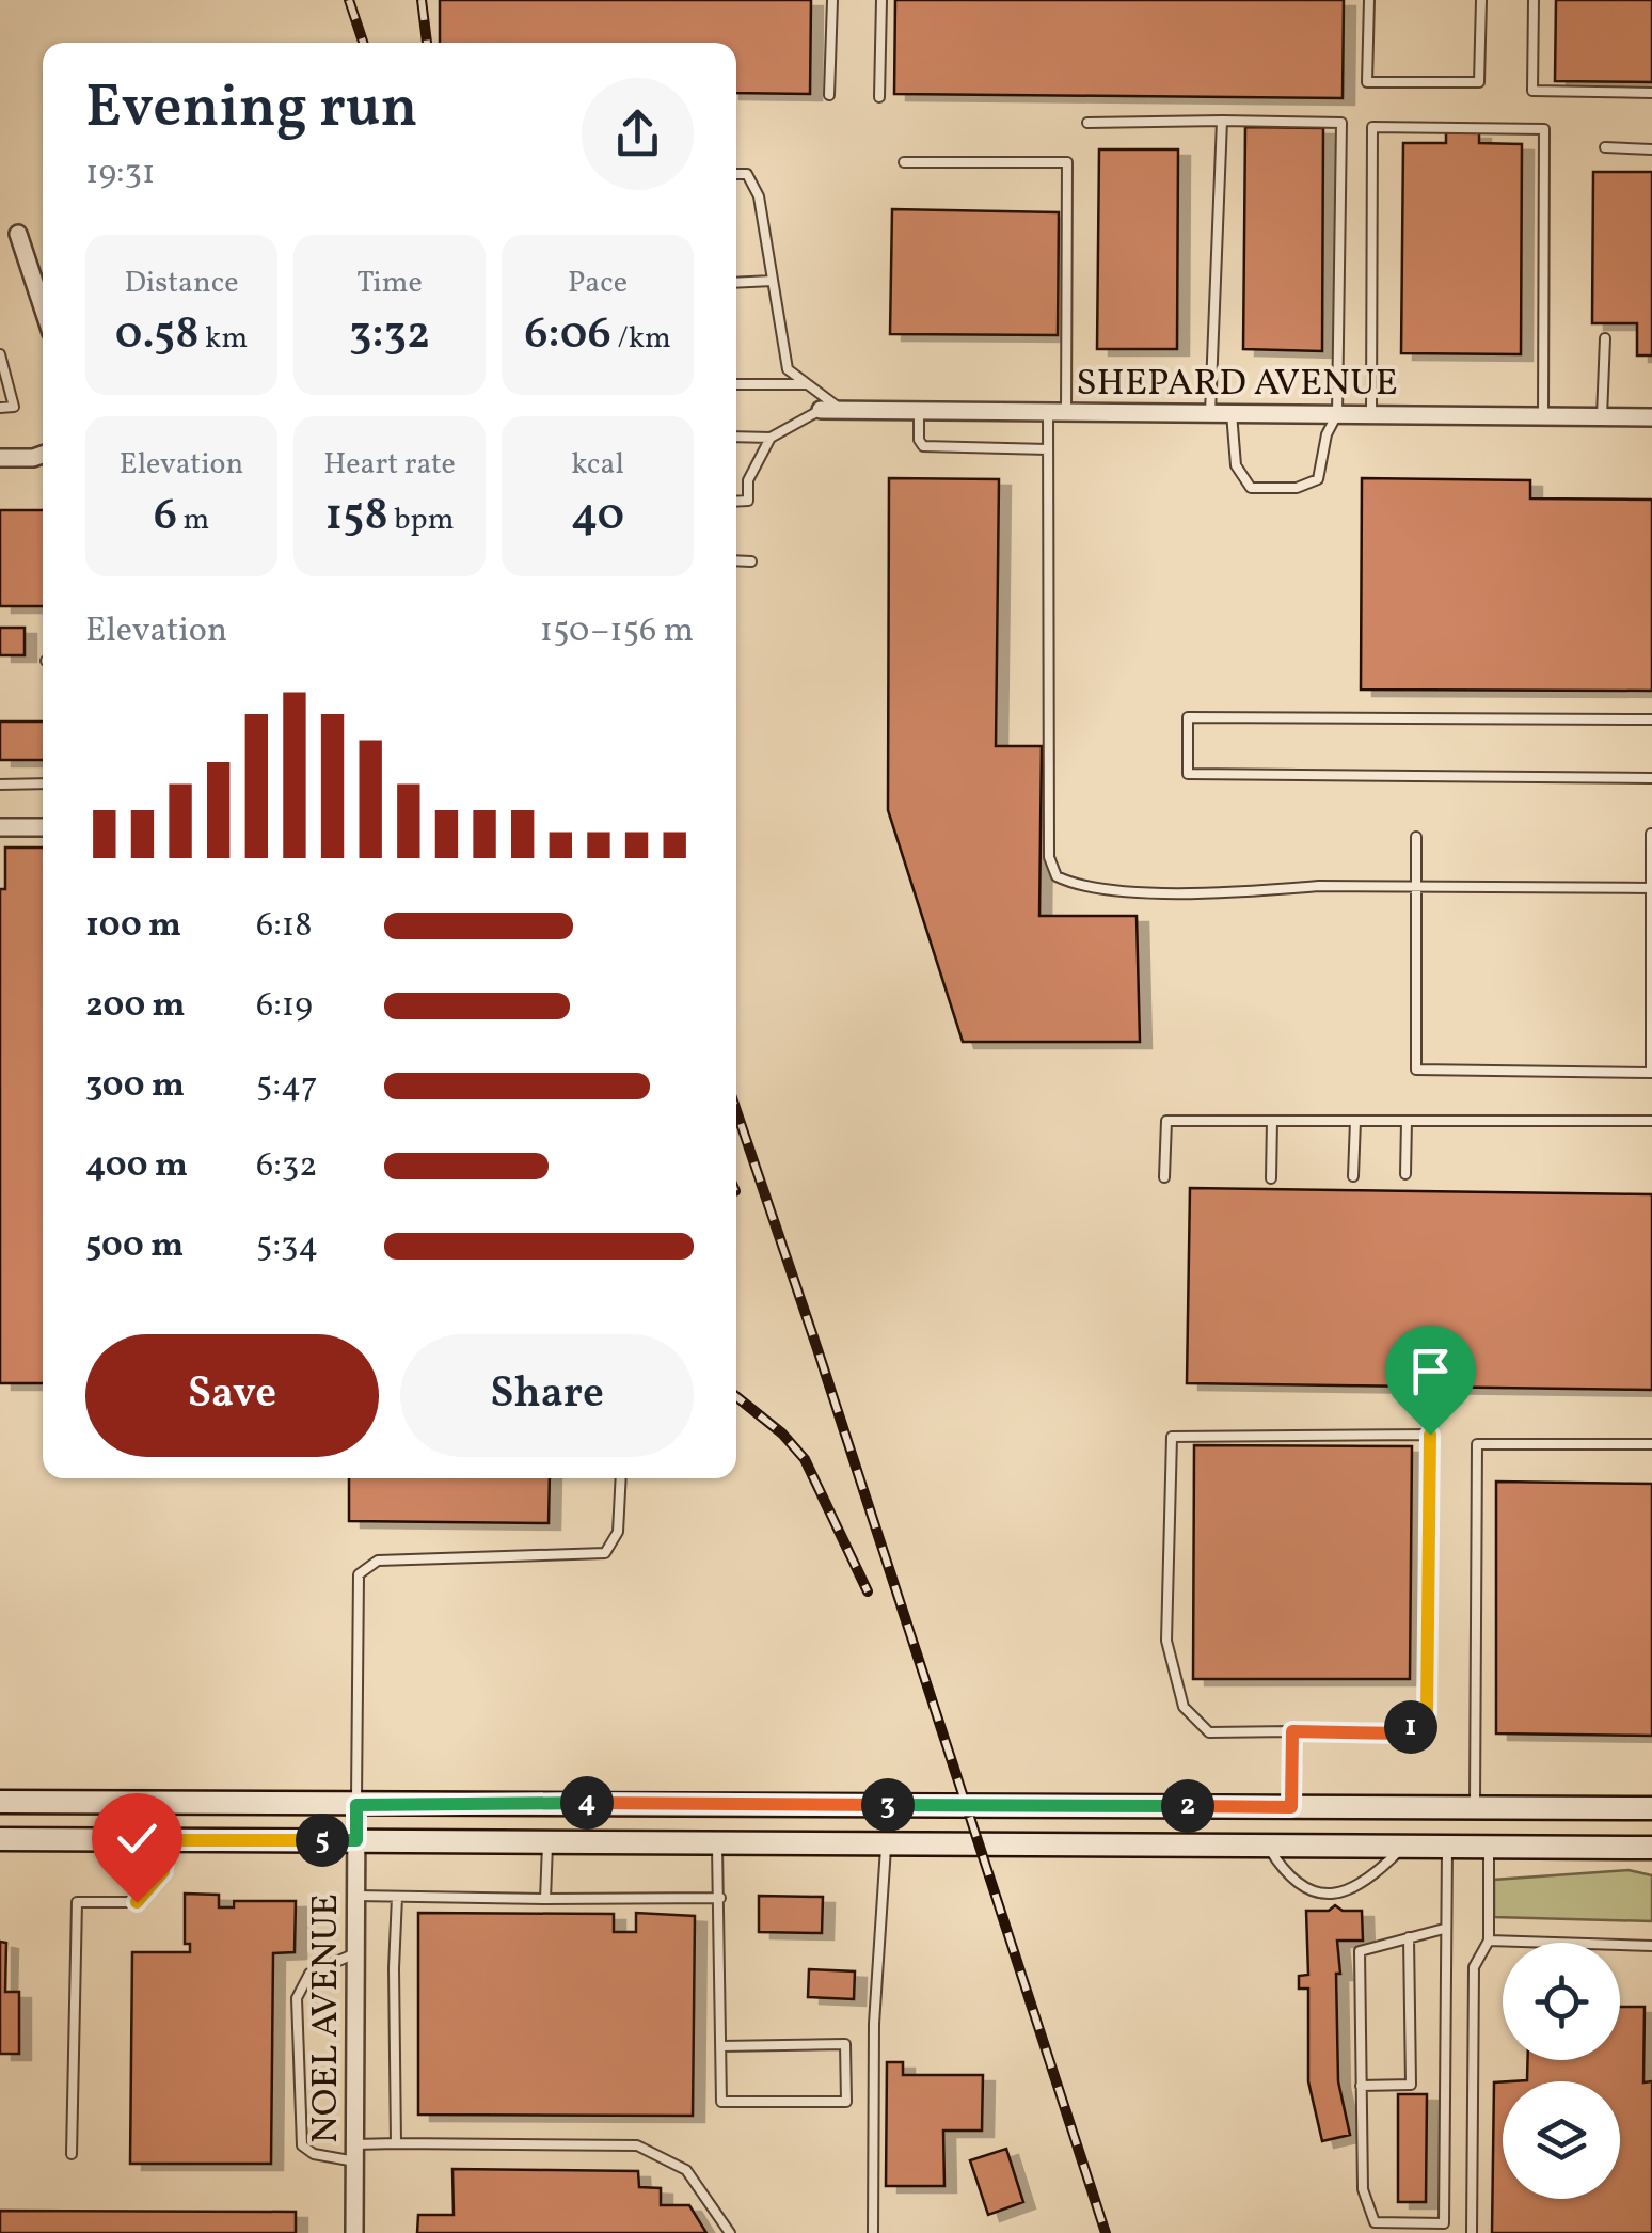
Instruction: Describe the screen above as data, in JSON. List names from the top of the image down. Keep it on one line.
{"streets":{"street":["SHEPARD AVENUE","NOEL AVENUE"]},"page":{"heading":["Evening run","19:31"],"stats":[["Distance","0.58 km"],["Time","3:32"],["Pace","6:06 /km"],["Elevation","6 m"],["Heart rate","158 bpm"],["kcal","40"]],"chart":["Elevation","150–156 m"],"list":[{"name":"100 m","note":"6:18"},{"name":"200 m","note":"6:19"},{"name":"300 m","note":"5:47"},{"name":"400 m","note":"6:32"},{"name":"500 m","note":"5:34"}],"buttons":["Save","Share"],"pins":["1","4","3","2","5"]}}
